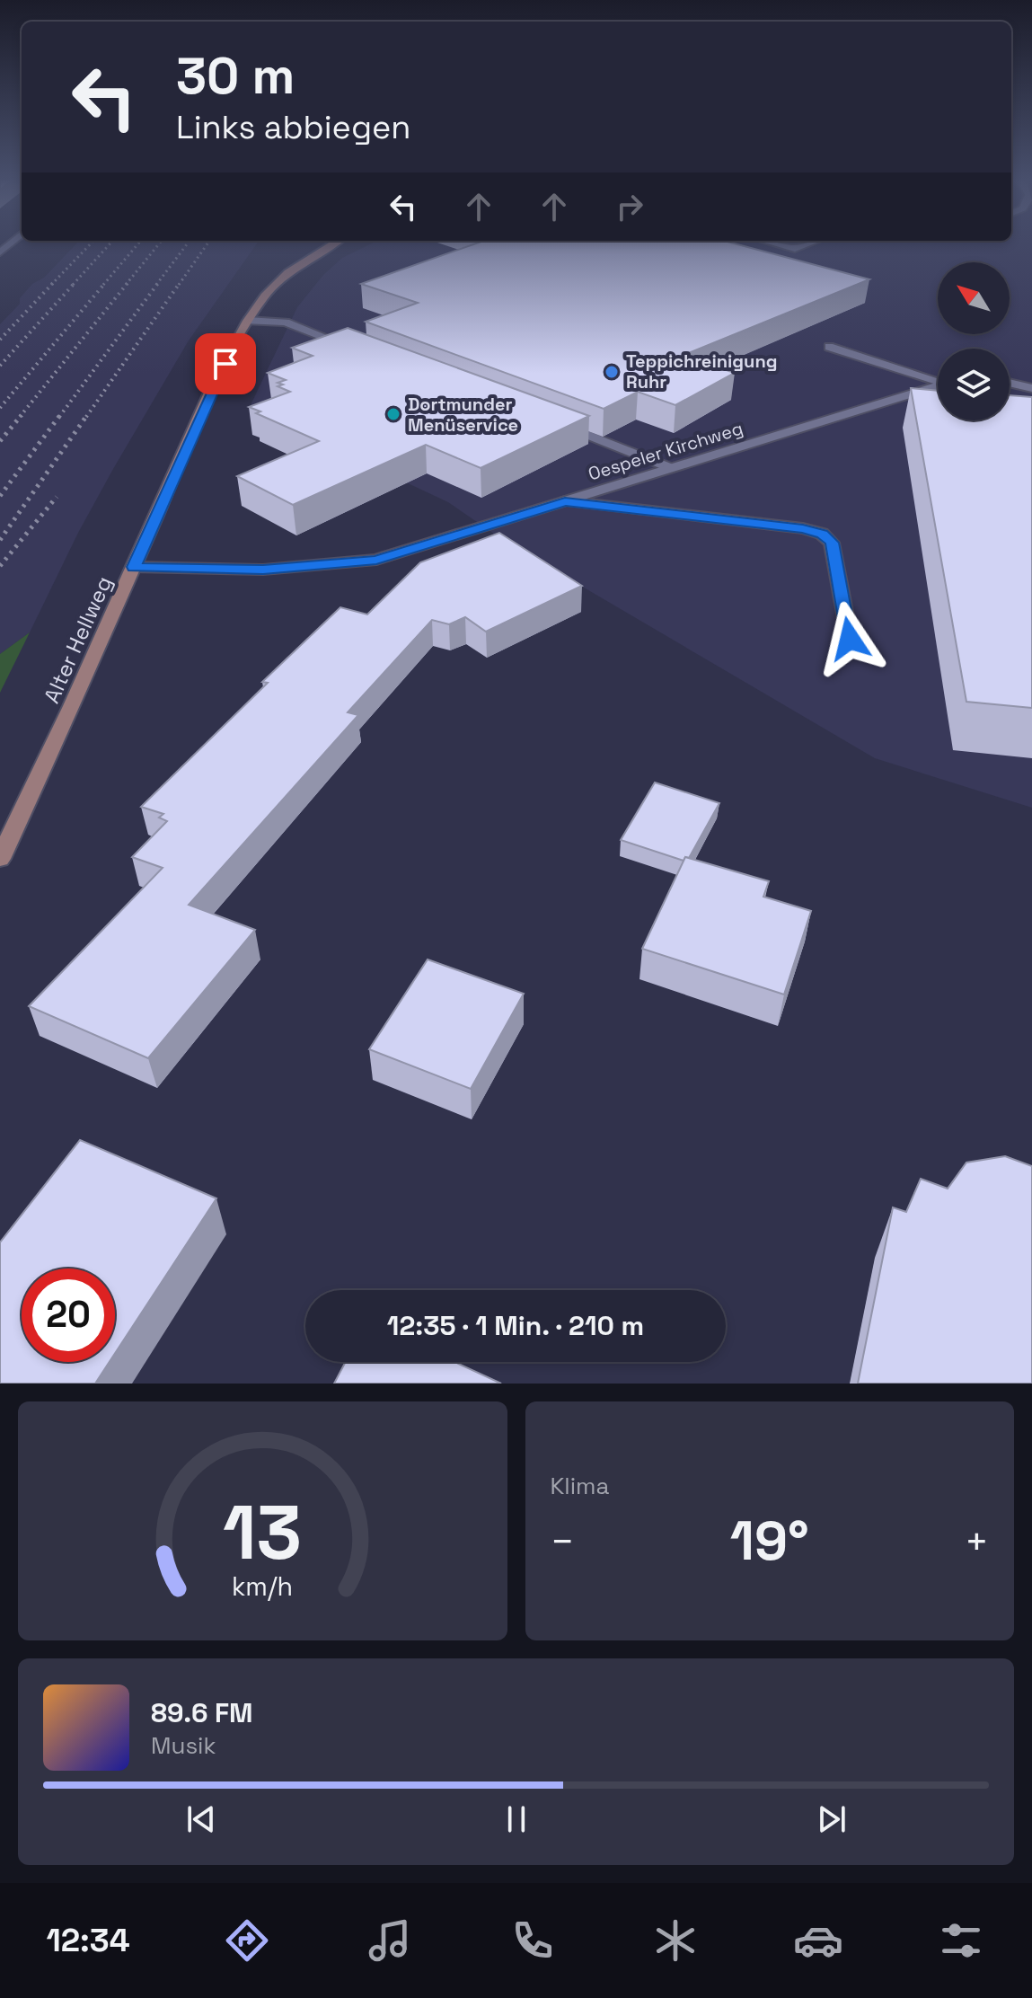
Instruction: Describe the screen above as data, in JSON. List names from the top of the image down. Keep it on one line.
{"streets":{"street":["Oespeler Kirchweg","Alter Hellweg"]},"crossings":[["Oespeler Kirchweg","Alter Hellweg"]],"places":["Teppichreinigung Ruhr","Dortmunder Menüservice"],"north":"top left","page":{"turn":["30 m","Links abbiegen"],"limit":"20","trip":"12:35 · 1 Min. · 210 m","tile":"Klima","heat":["−","19°","+"],"song":["89.6 FM","Musik"],"tabs":"12:34","gauge":["13","km/h"]}}
